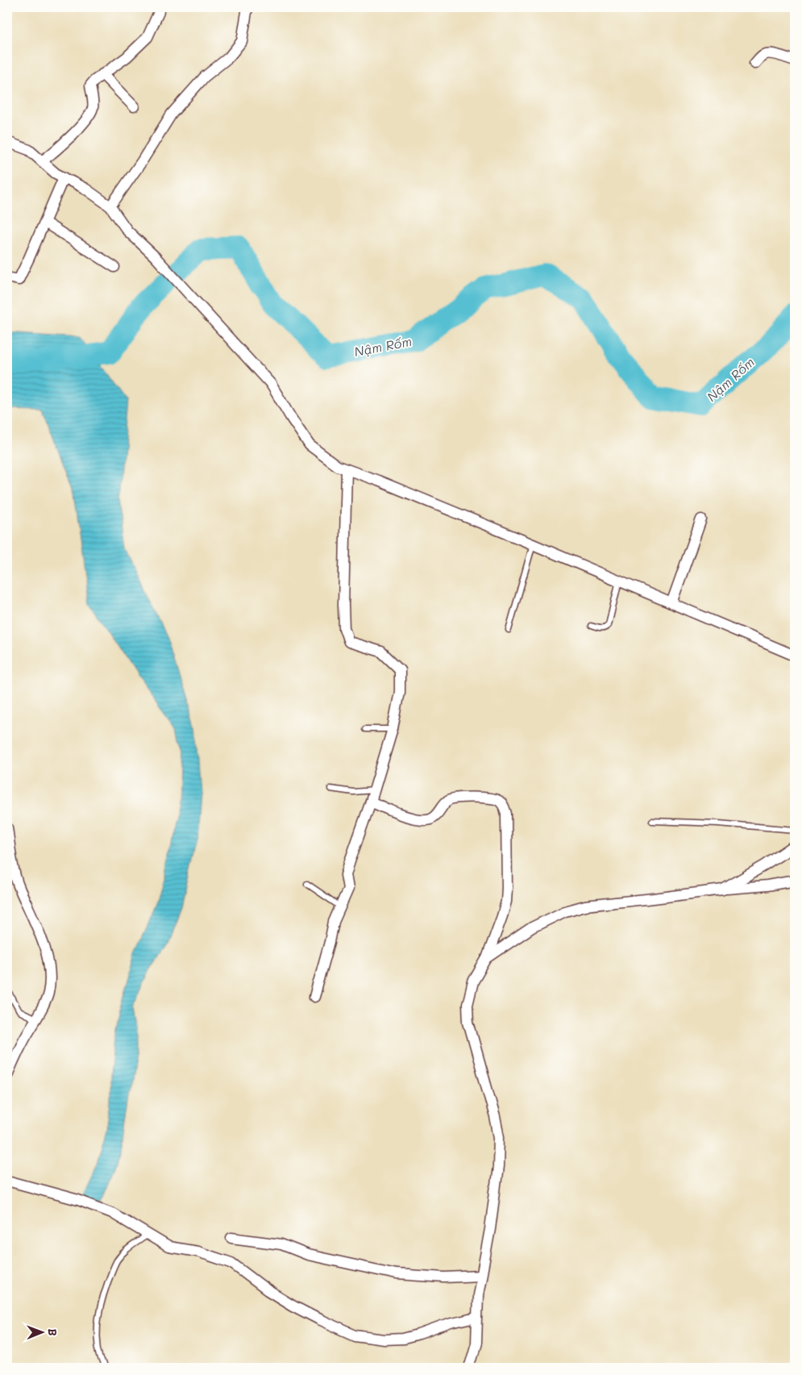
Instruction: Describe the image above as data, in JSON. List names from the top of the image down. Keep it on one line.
{"water":["Nậm Rốm"],"north":"right"}
